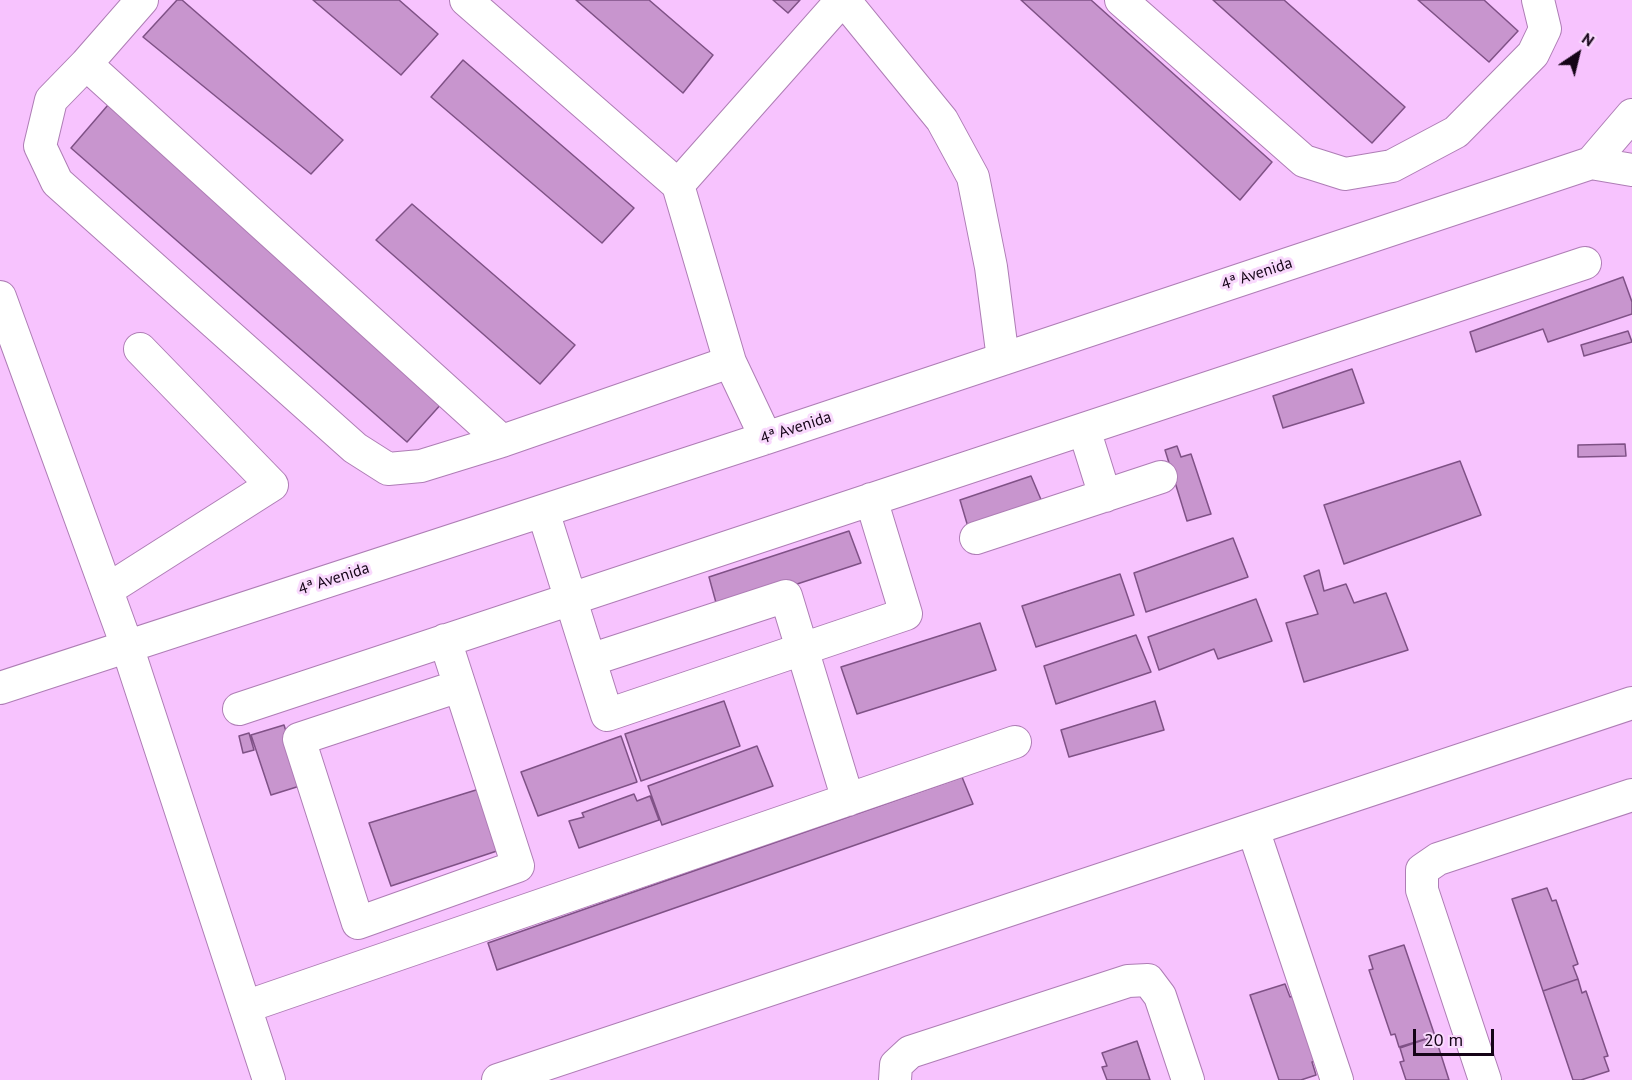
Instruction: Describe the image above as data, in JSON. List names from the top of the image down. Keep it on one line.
{"streets":{"street":["4ª Avenida"]},"scale_bar":"20 m","north":"top right"}
